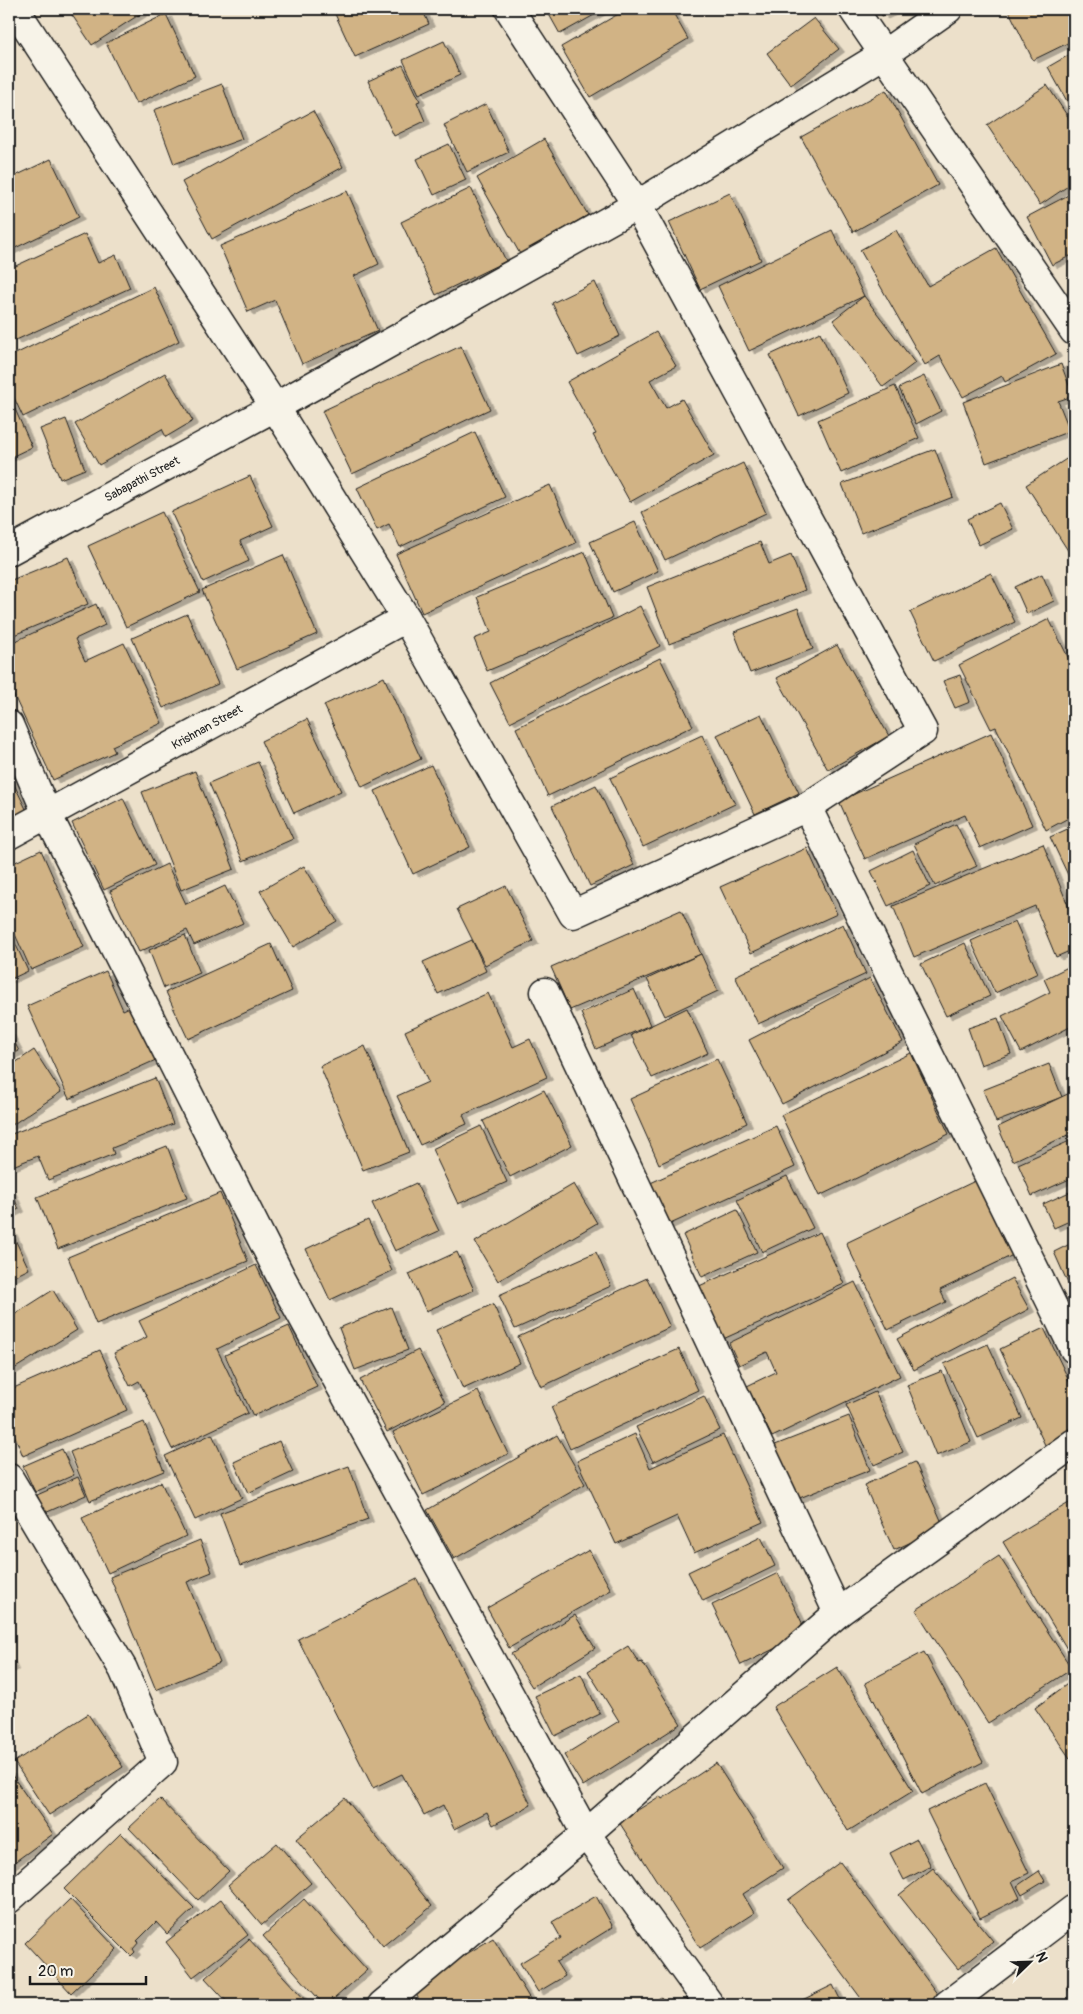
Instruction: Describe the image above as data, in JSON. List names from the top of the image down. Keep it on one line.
{"streets":{"street":["Sabapathi Street","Krishnan Street"]},"scale_bar":"20 m","north":"top right"}
